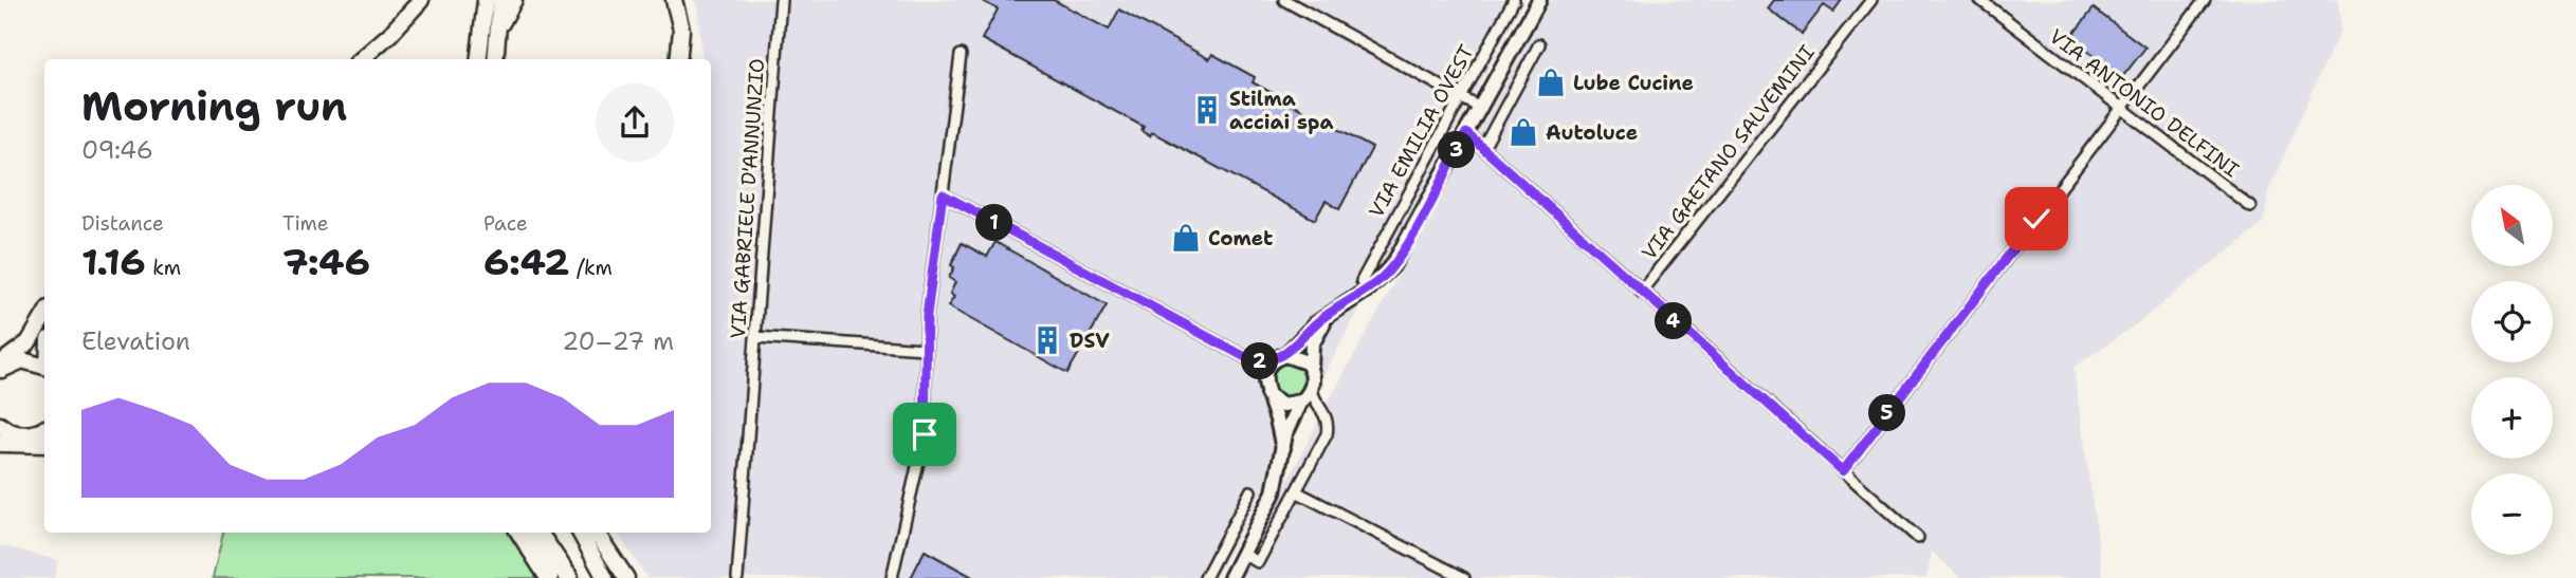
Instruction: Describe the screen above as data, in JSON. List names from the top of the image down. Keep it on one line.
{"streets":{"main road":["VIA EMILIA OVEST"],"street":["VIA ANTONIO DELFINI","VIA GAETANO SALVEMINI","VIA GABRIELE D'ANNUNZIO"]},"places":{"shop":["Lube Cucine","Autoluce","Comet"],"building":["Stilma acciai spa","DSV"]},"north":"top left","page":{"heading":["Morning run","09:46"],"pins":["3","1","4","2","5"],"map_buttons":["+","−"],"stats":[["Distance","1.16 km"],["Time","7:46"],["Pace","6:42 /km"]],"chart":["Elevation","20–27 m"]}}
